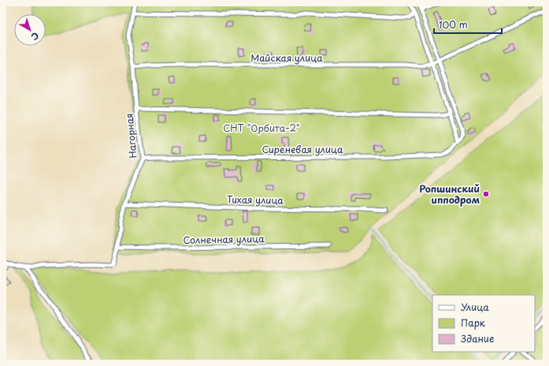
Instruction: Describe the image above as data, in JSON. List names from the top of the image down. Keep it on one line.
{"streets":{"street":["Майская улица","Нагорная","Сиреневая улица","Тихая улица","Солнечная улица"]},"crossings":[["Майская улица","Нагорная"],["Нагорная","Сиреневая улица"],["Нагорная","Тихая улица"],["Нагорная","Солнечная улица"]],"parks":["СНТ \"Орбита-2\""],"places":["Ропшинский ипподром"],"legend":["Улица","Парк","Здание"],"scale_bar":"100 m","north":"bottom right"}
